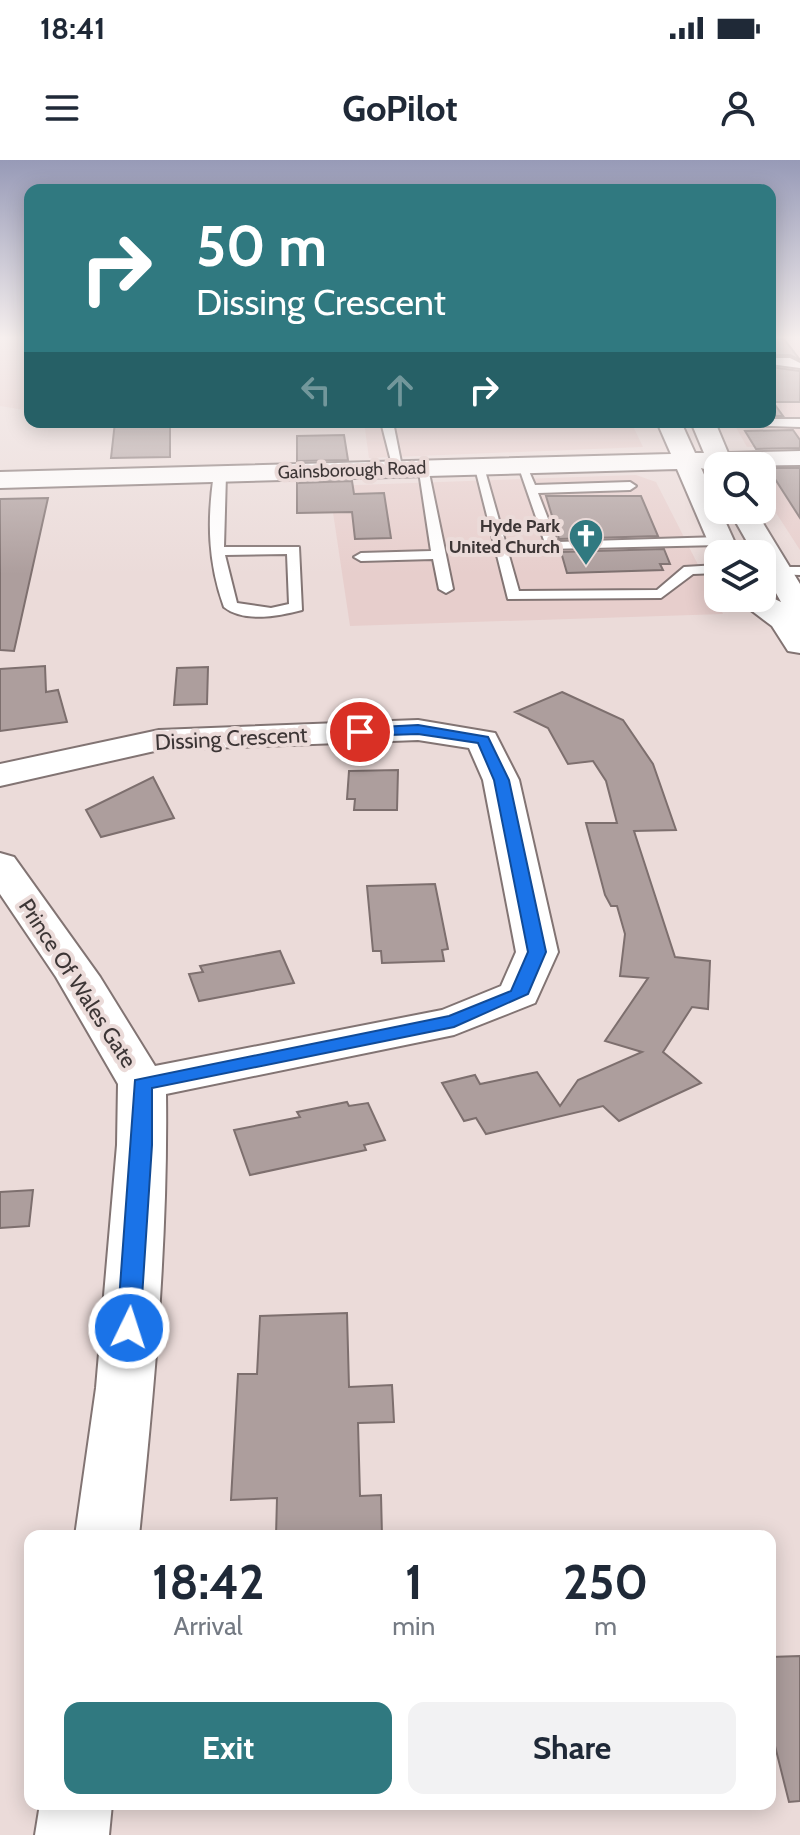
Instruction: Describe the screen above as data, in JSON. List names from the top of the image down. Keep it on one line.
{"streets":{"main road":["Gainsborough Road","Dissing Crescent","Prince Of Wales Gate"]},"crossings":[["Dissing Crescent","Prince Of Wales Gate"]],"places":{"church":["Hyde Park United Church"]},"page":{"status":"18:41","header":"GoPilot","turn":["50 m","Dissing Crescent"],"eta":["18:42","Arrival","1","min","250","m"],"buttons":["Exit","Share"]}}
